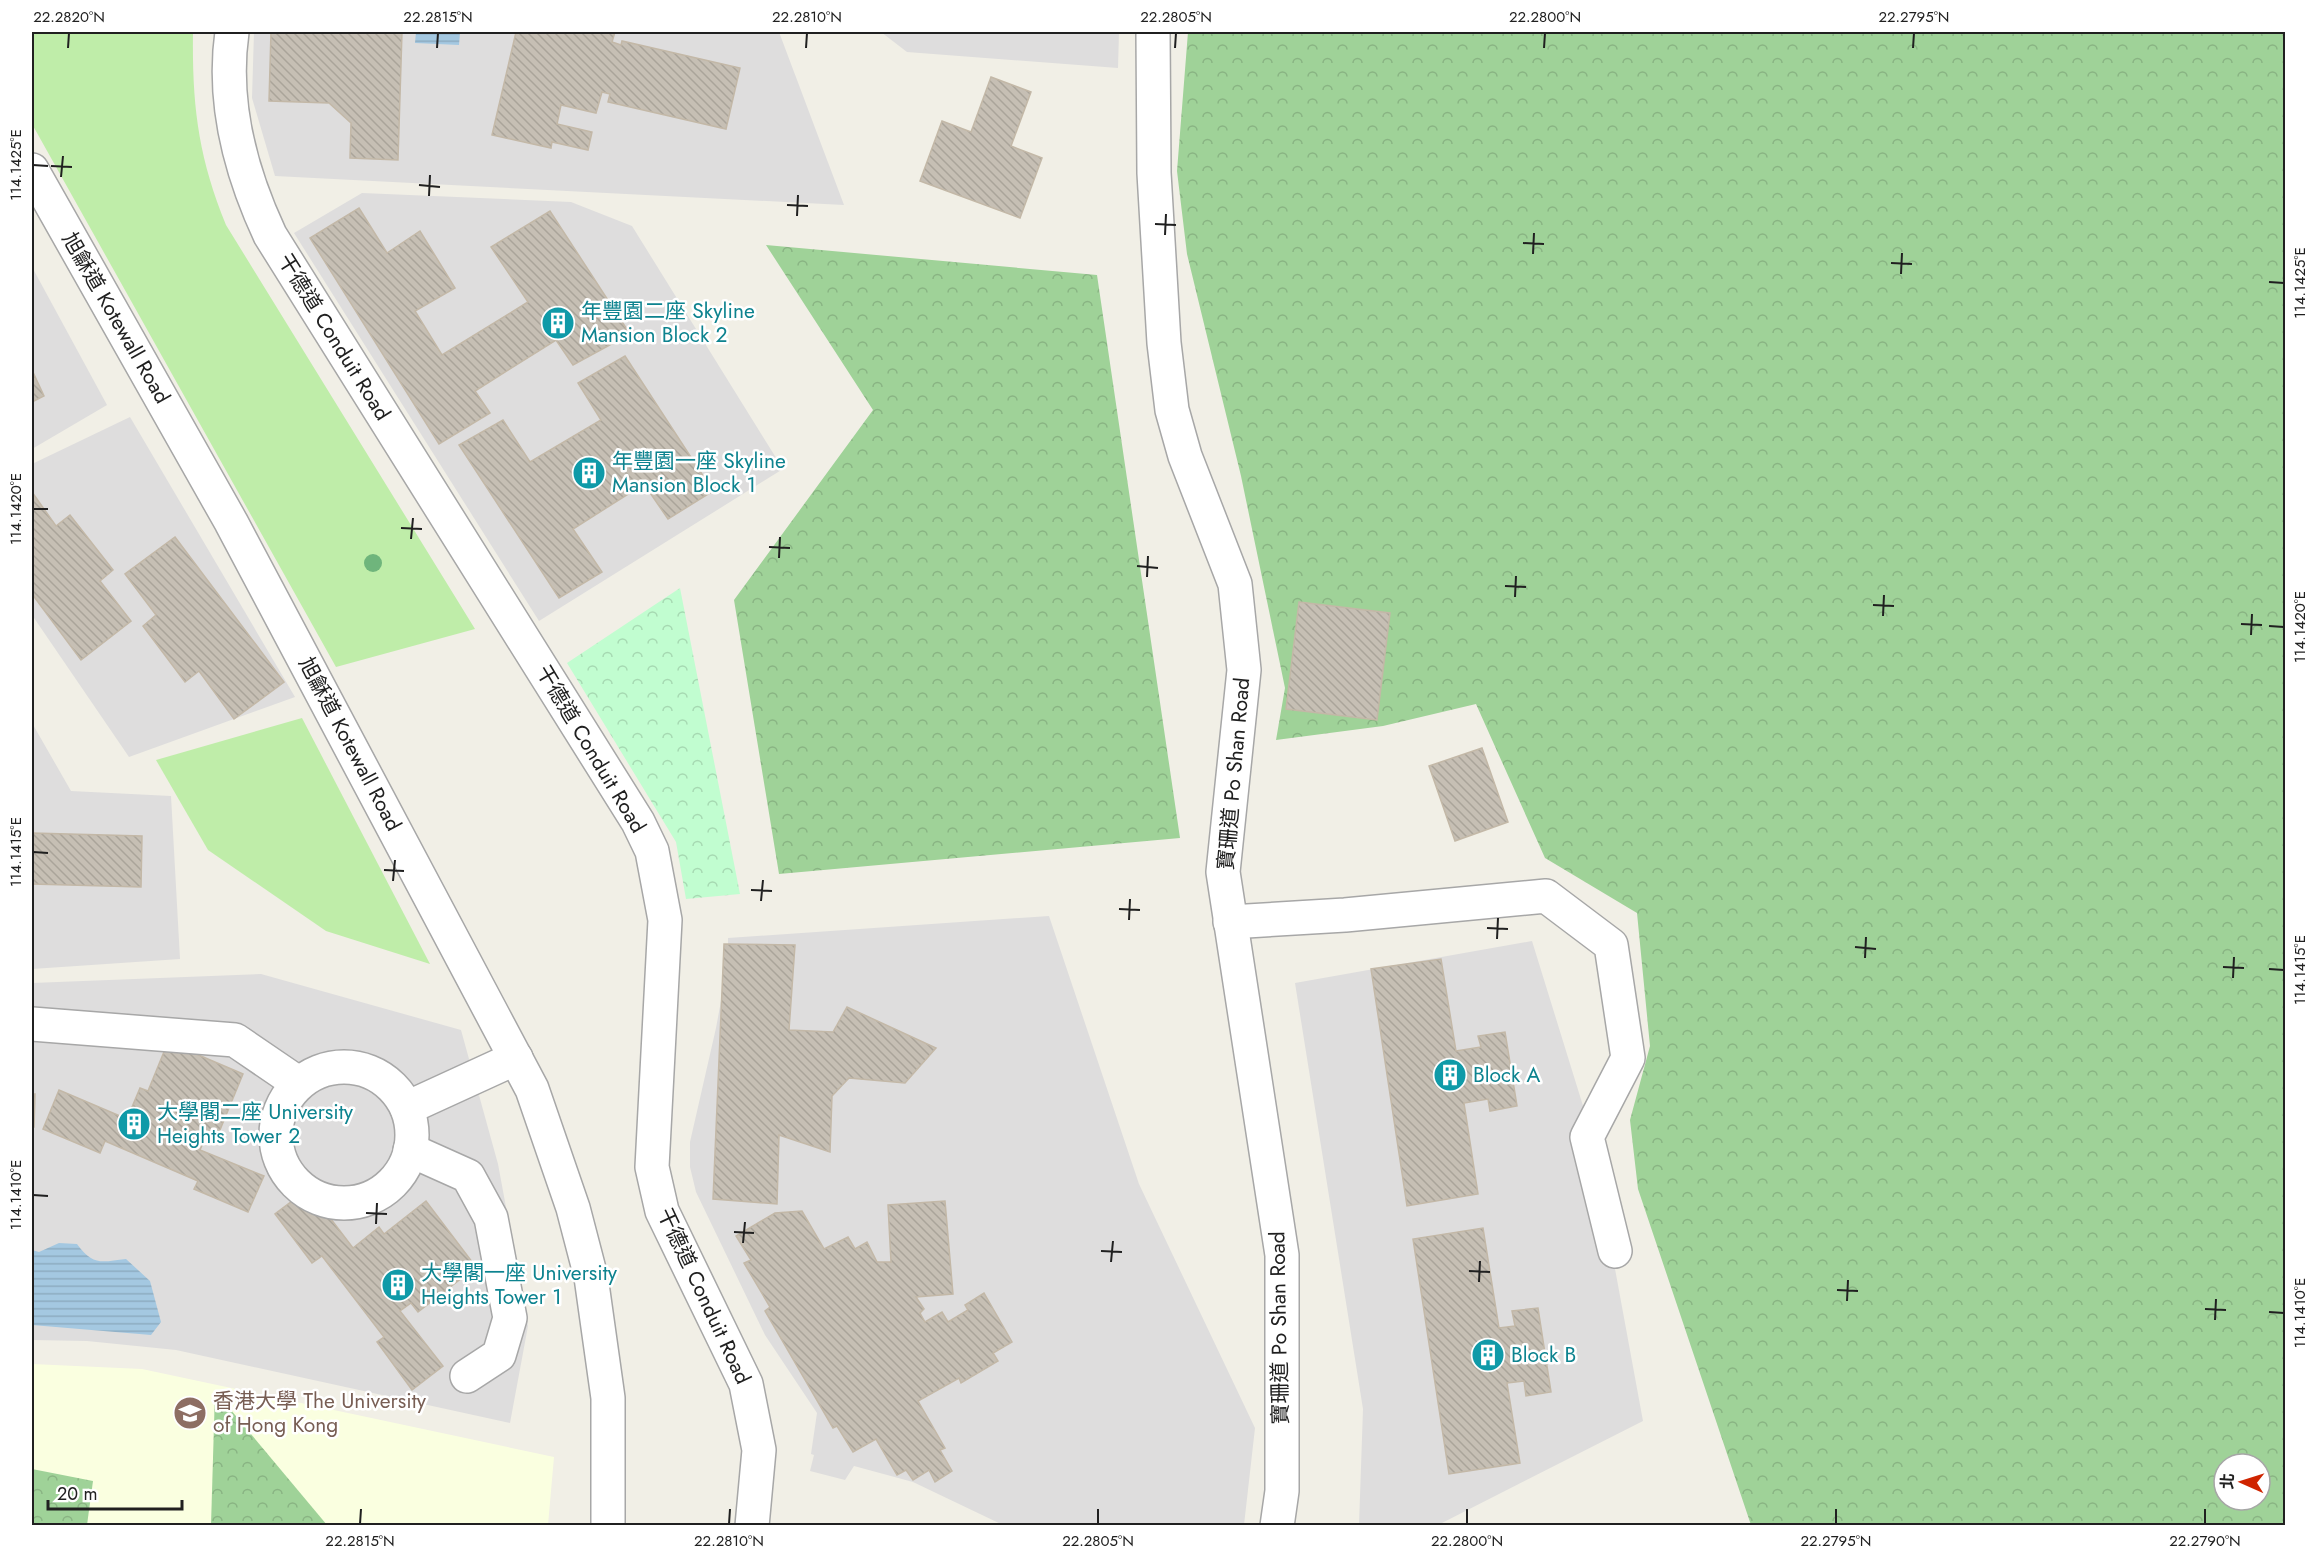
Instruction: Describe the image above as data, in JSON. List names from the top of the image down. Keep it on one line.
{"streets":{"street":["旭龢道 Kotewall Road","干德道 Conduit Road","寶珊道 Po Shan Road"]},"places":{"building":["年豐園二座 Skyline Mansion Block 2","年豐園一座 Skyline Mansion Block 1","Block A","大學閣二座 University Heights Tower 2","大學閣一座 University Heights Tower 1","Block B"],"school or university":["香港大學 The University of Hong Kong"]},"scale_bar":"20 m","north":"left","coordinates":["22.2820°N","22.2815°N","22.2810°N","22.2805°N","22.2800°N","22.2795°N","114.1425°E","114.1420°E","114.1415°E","114.1410°E","22.2790°N"]}
